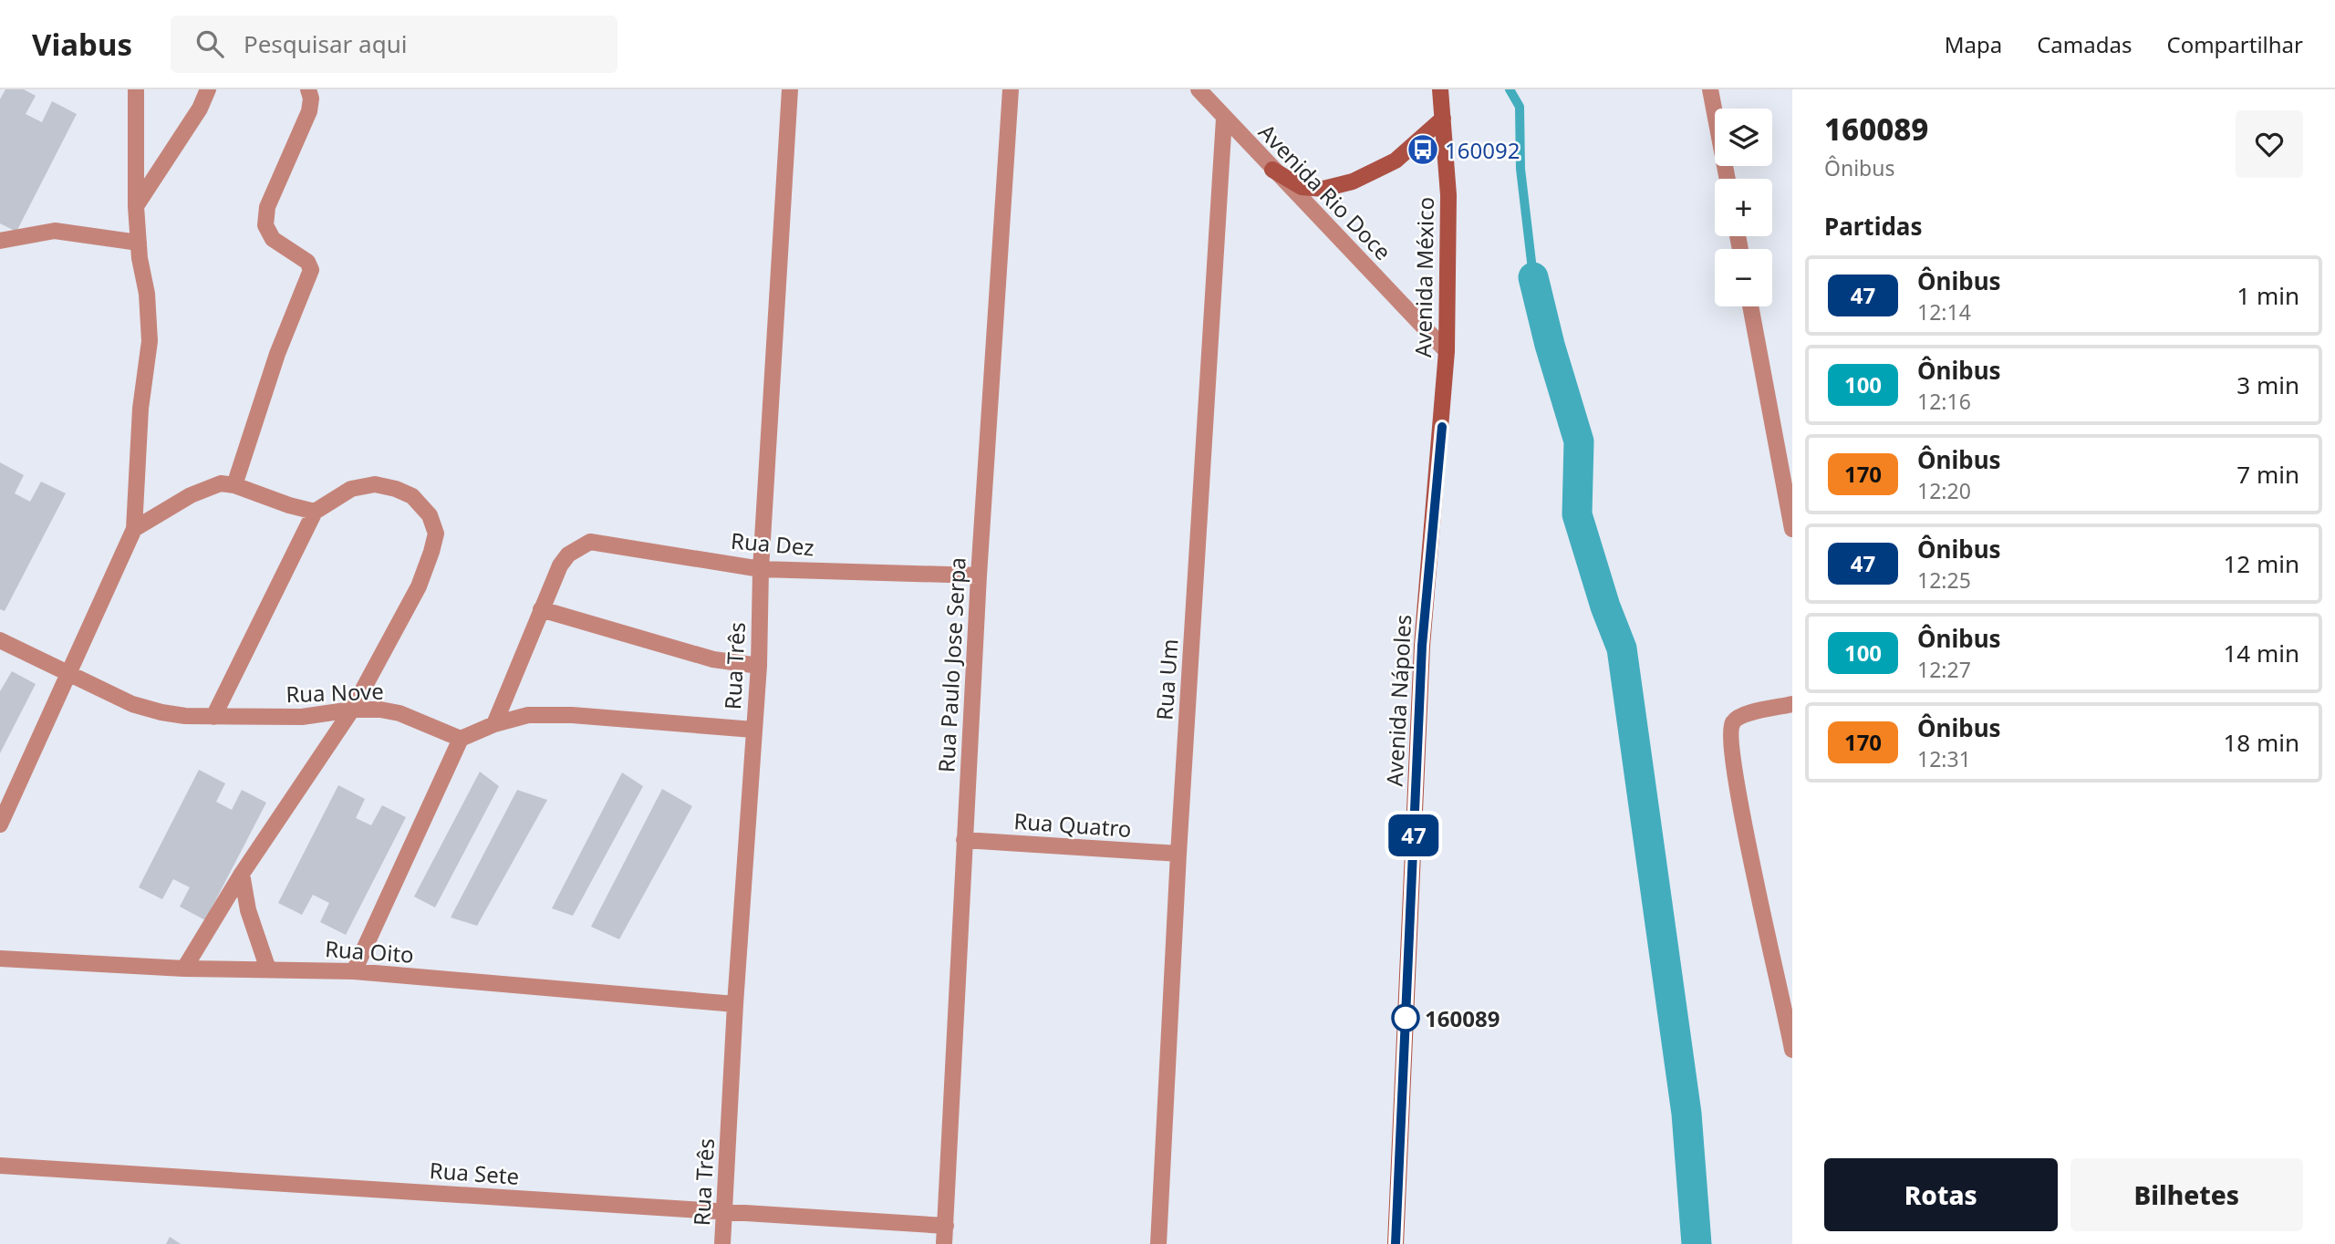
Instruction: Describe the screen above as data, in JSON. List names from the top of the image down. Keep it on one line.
{"streets":{"main road":["Avenida México","Avenida Nápoles"],"street":["Avenida Rio Doce","Rua Dez","Rua Paulo Jose Serpa","Rua Três","Rua Um","Rua Nove","Rua Quatro","Rua Oito","Rua Sete"]},"crossings":[["Avenida Rio Doce","Avenida México"],["Avenida Rio Doce","Rua Um"],["Avenida México","Avenida Nápoles"],["Rua Dez","Rua Paulo Jose Serpa"],["Rua Dez","Rua Três"],["Rua Paulo Jose Serpa","Rua Quatro"],["Rua Paulo Jose Serpa","Rua Sete"],["Rua Três","Rua Oito"],["Rua Três","Rua Sete"],["Rua Um","Rua Quatro"]],"places":{"bus stop":["160092"],"other":["160089"]},"lines":["bus line 47"],"page":{"header":"Viabus","search":"Pesquisar aqui","nav":["Mapa","Camadas","Compartilhar"],"on_map":"47","heading":[["160089","Ônibus"],"Partidas"],"map_buttons":["+","−"],"list":[{"mark":"47","name":"Ônibus","note":"12:14","value":"1 min"},{"mark":"100","name":"Ônibus","note":"12:16","value":"3 min"},{"mark":"170","name":"Ônibus","note":"12:20","value":"7 min"},{"mark":"47","name":"Ônibus","note":"12:25","value":"12 min"},{"mark":"100","name":"Ônibus","note":"12:27","value":"14 min"},{"mark":"170","name":"Ônibus","note":"12:31","value":"18 min"}],"buttons":["Rotas","Bilhetes"]}}
